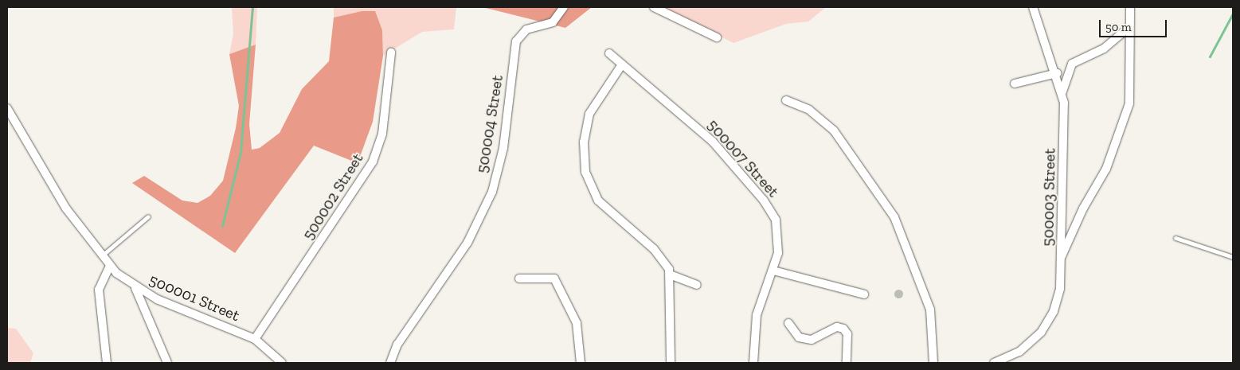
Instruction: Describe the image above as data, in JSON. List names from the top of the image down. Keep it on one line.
{"streets":{"street":["500004 Street","500007 Street","500002 Street","500003 Street","500001 Street"]},"crossings":[["500002 Street","500001 Street"]],"scale_bar":"50 m"}
